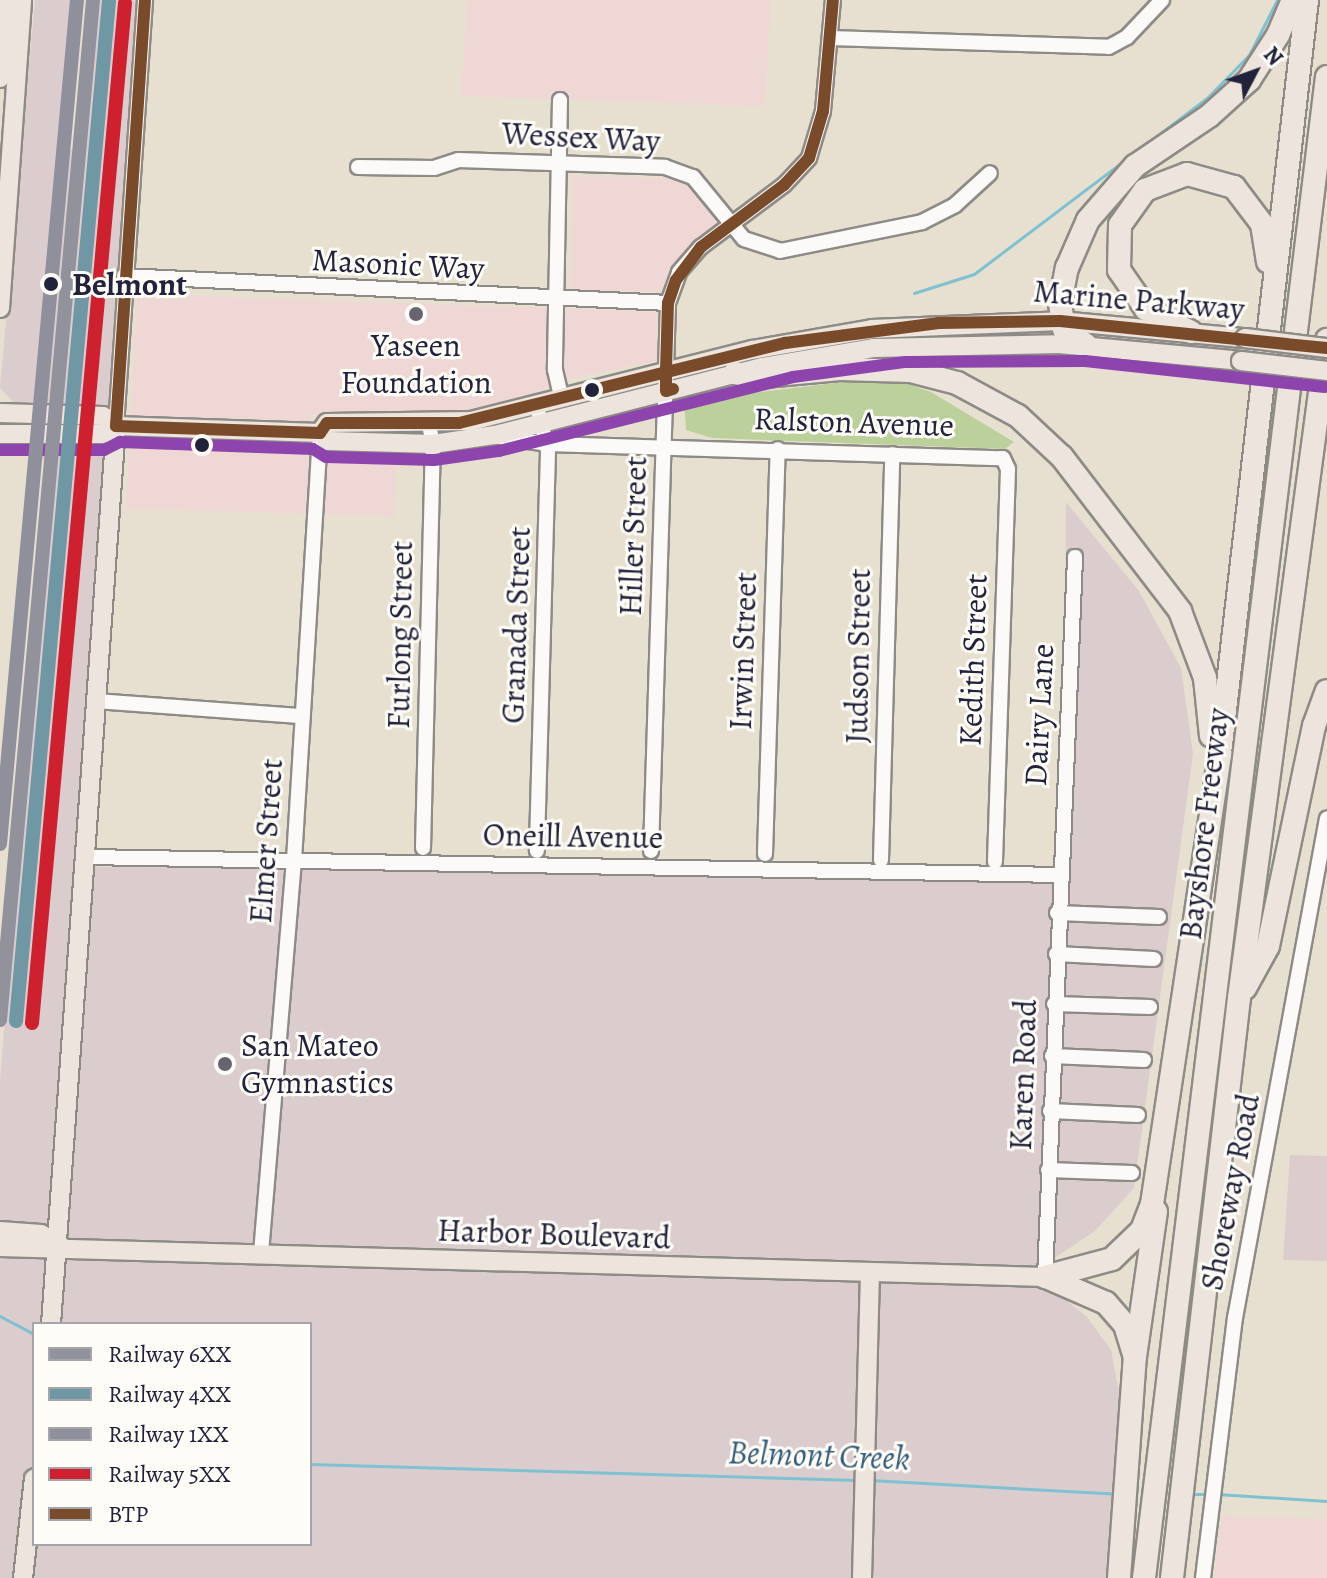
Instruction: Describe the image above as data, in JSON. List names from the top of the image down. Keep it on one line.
{"streets":{"highway":["Bayshore Freeway"],"main road":["Marine Parkway","Ralston Avenue","Harbor Boulevard"],"street":["Wessex Way","Masonic Way","Hiller Street","Granada Street","Furlong Street","Irwin Street","Judson Street","Kedith Street","Dairy Lane","Oneill Avenue","Elmer Street","Karen Road","Shoreway Road"]},"crossings":[["Wessex Way","Hiller Street"],["Masonic Way","Hiller Street"],["Marine Parkway","Ralston Avenue"],["Marine Parkway","Hiller Street"],["Marine Parkway","Granada Street"],["Marine Parkway","Furlong Street"],["Ralston Avenue","Hiller Street"],["Ralston Avenue","Granada Street"],["Ralston Avenue","Furlong Street"],["Ralston Avenue","Irwin Street"],["Ralston Avenue","Judson Street"],["Ralston Avenue","Kedith Street"],["Ralston Avenue","Elmer Street"],["Dairy Lane","Oneill Avenue"],["Dairy Lane","Karen Road"],["Oneill Avenue","Elmer Street"],["Oneill Avenue","Karen Road"],["Elmer Street","Harbor Boulevard"],["Karen Road","Harbor Boulevard"]],"water":["Belmont Creek"],"places":["Belmont","Yaseen Foundation","San Mateo Gymnastics"],"lines":["rail line 6XX","rail line 1XX","transit line BTP","rail line 4XX","rail line 5XX"],"legend":["Railway 6XX","Railway 4XX","Railway 1XX","Railway 5XX","BTP"],"north":"top right"}
